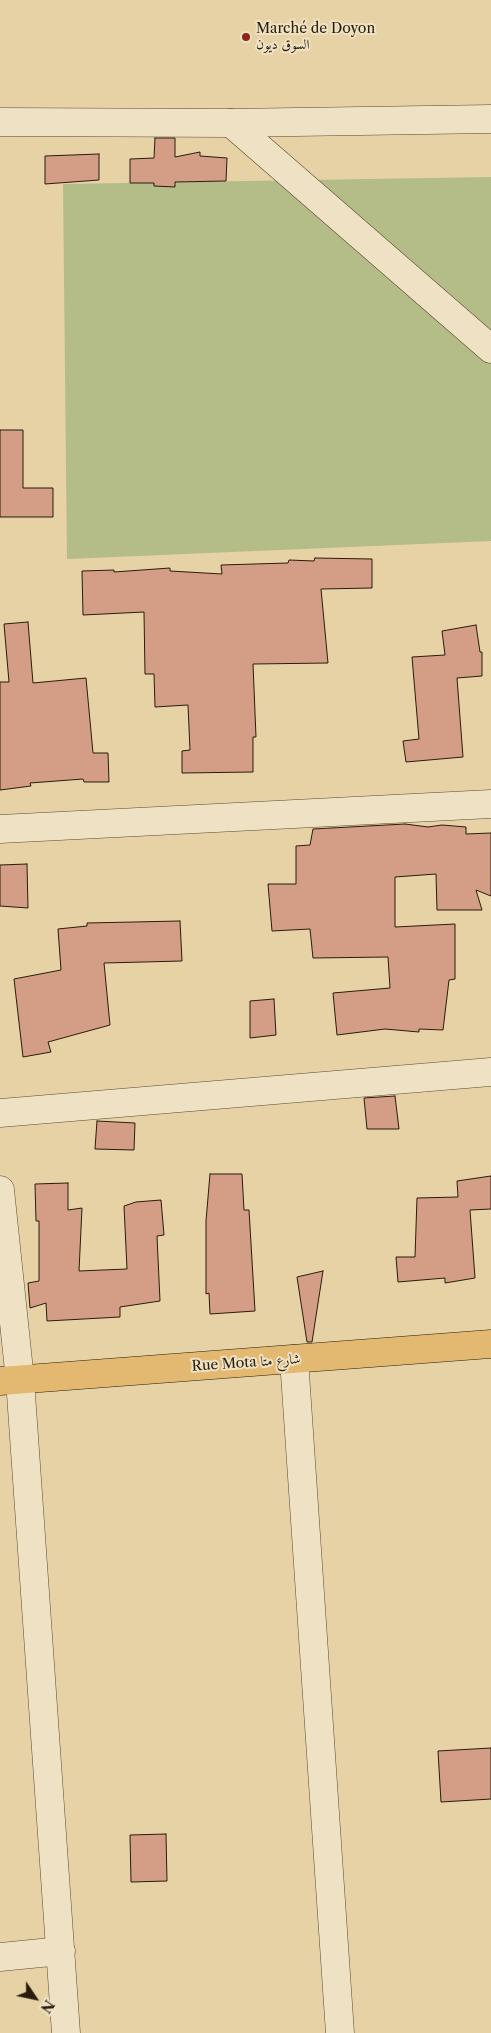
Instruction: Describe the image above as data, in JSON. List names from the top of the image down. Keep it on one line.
{"streets":{"highway":["Rue Mota شارع متا"]},"places":["Marché de Doyon السوق ديون"],"north":"bottom right"}
